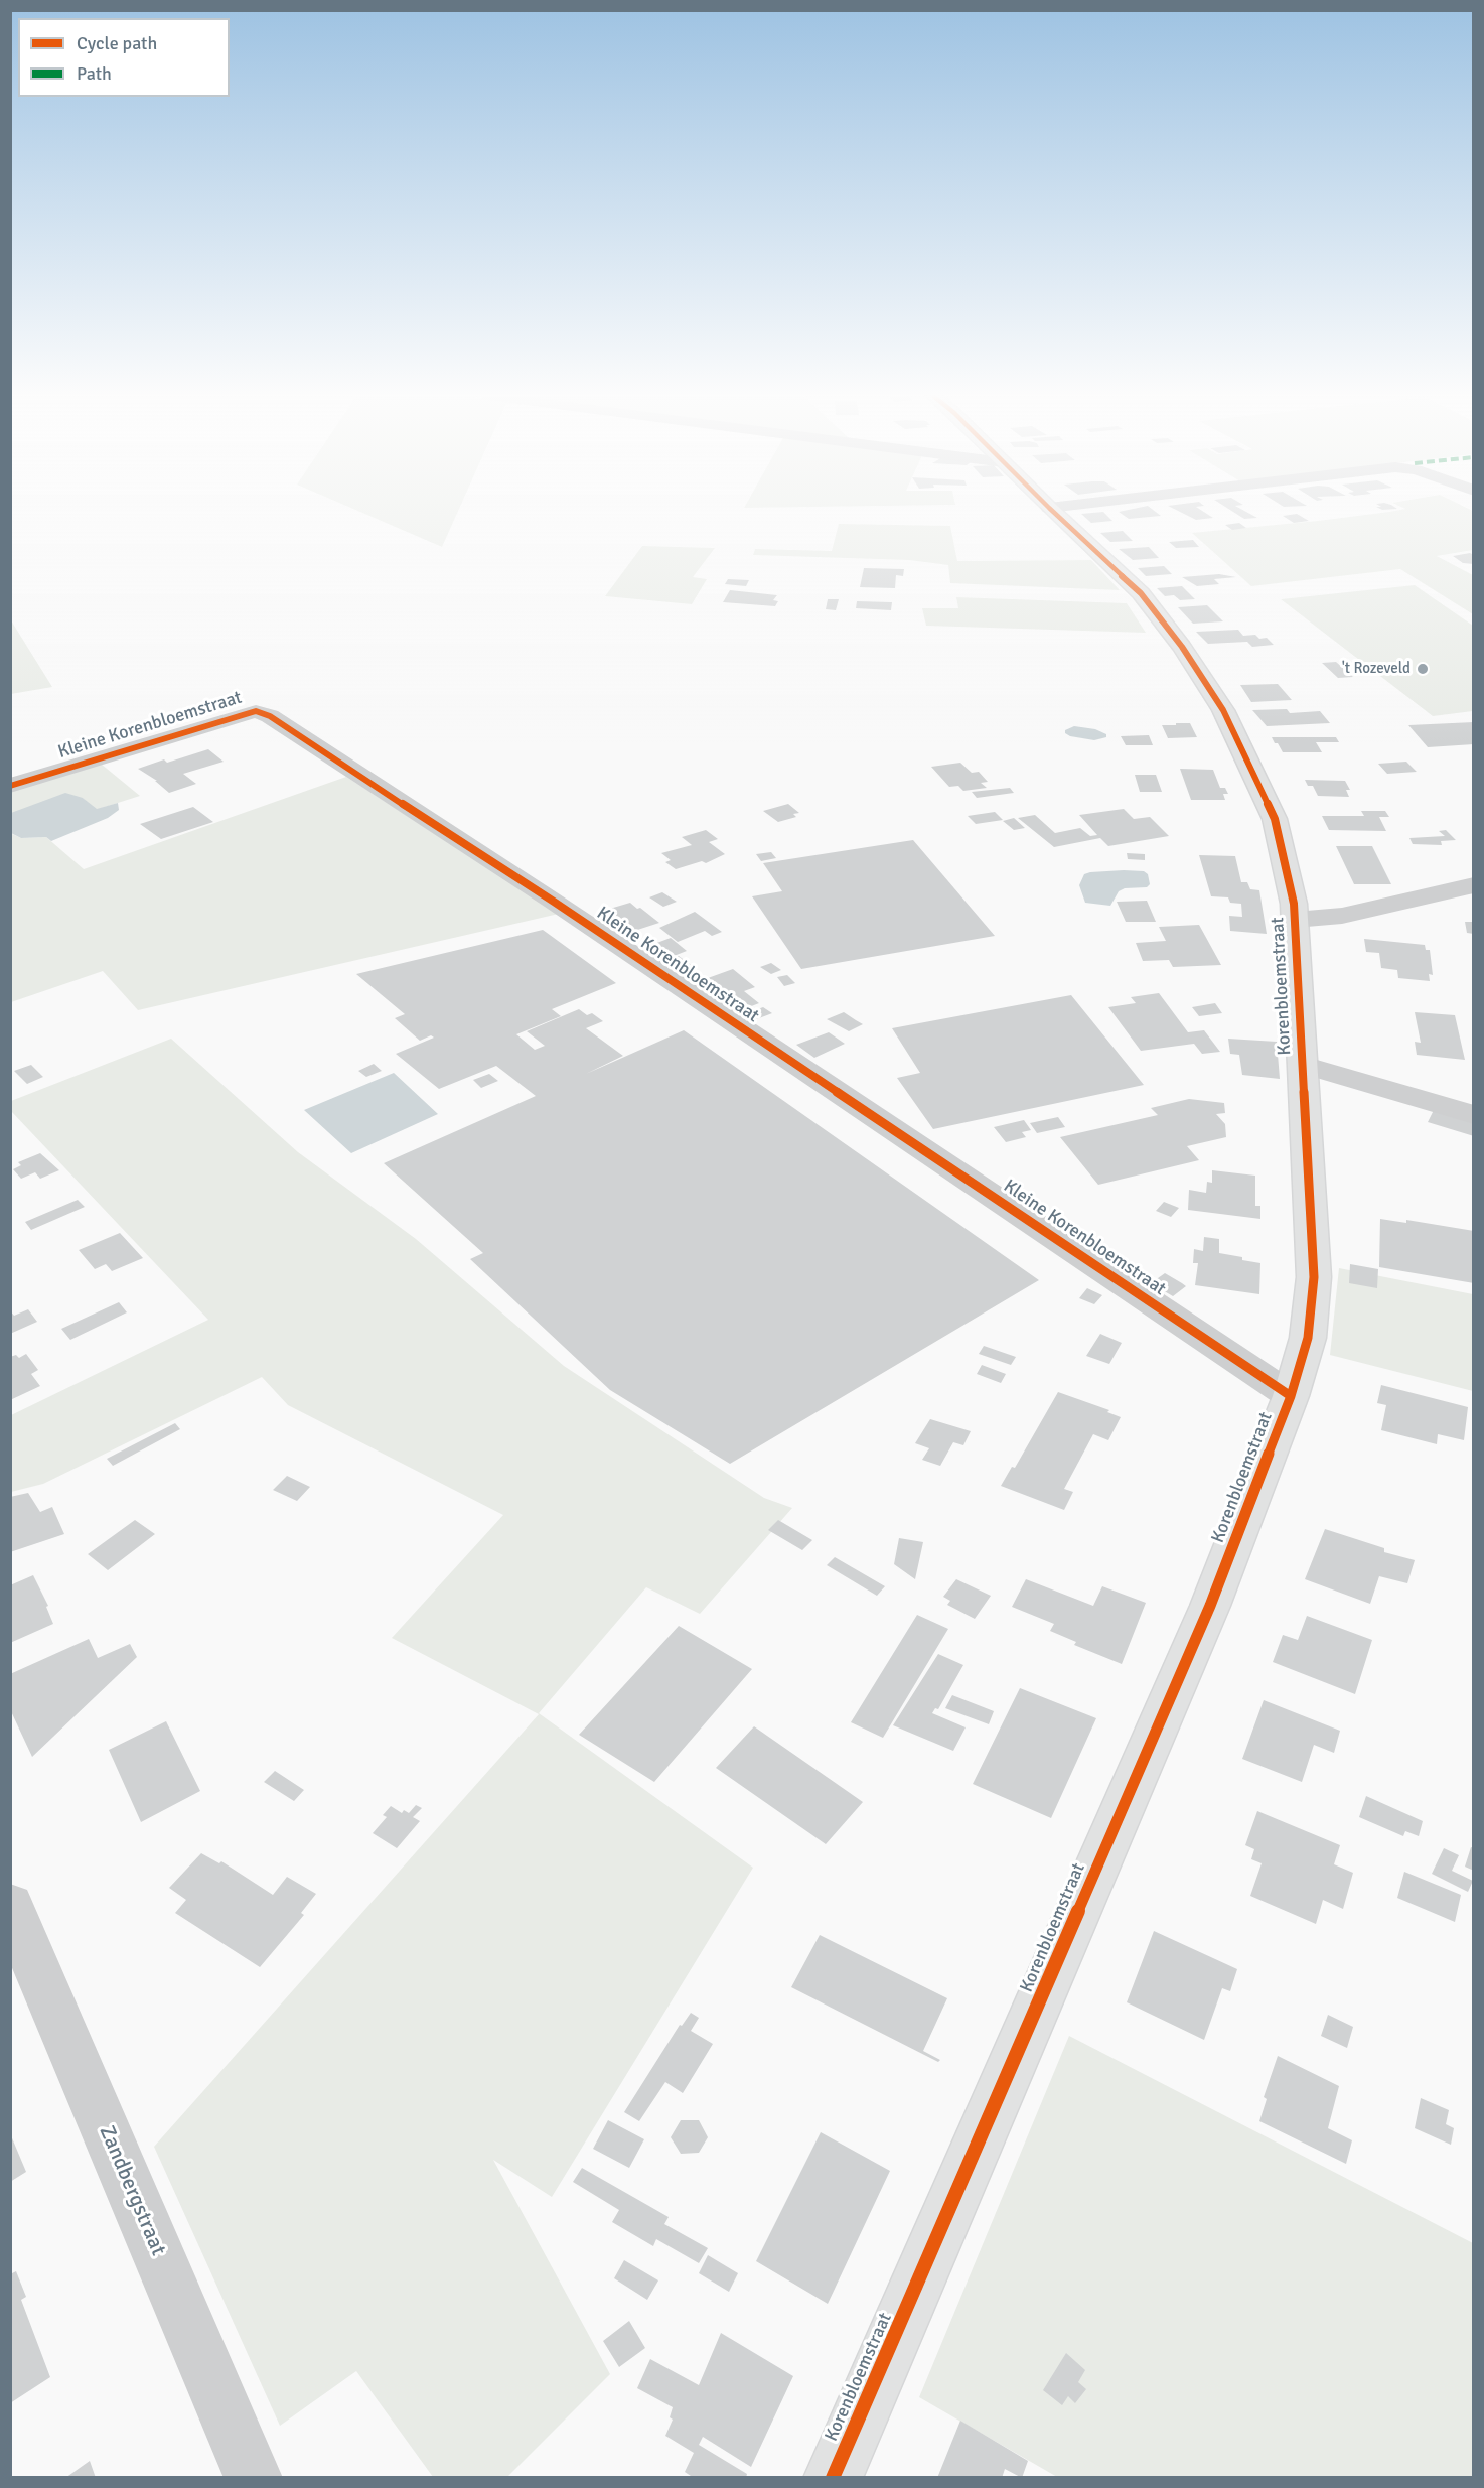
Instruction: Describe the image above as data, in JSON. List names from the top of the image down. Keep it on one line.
{"streets":{"street":["Kleine Korenbloemstraat","Korenbloemstraat","Zandbergstraat"]},"crossings":[["Kleine Korenbloemstraat","Korenbloemstraat"]],"places":["'t Rozeveld"],"legend":["Cycle path","Path"]}
